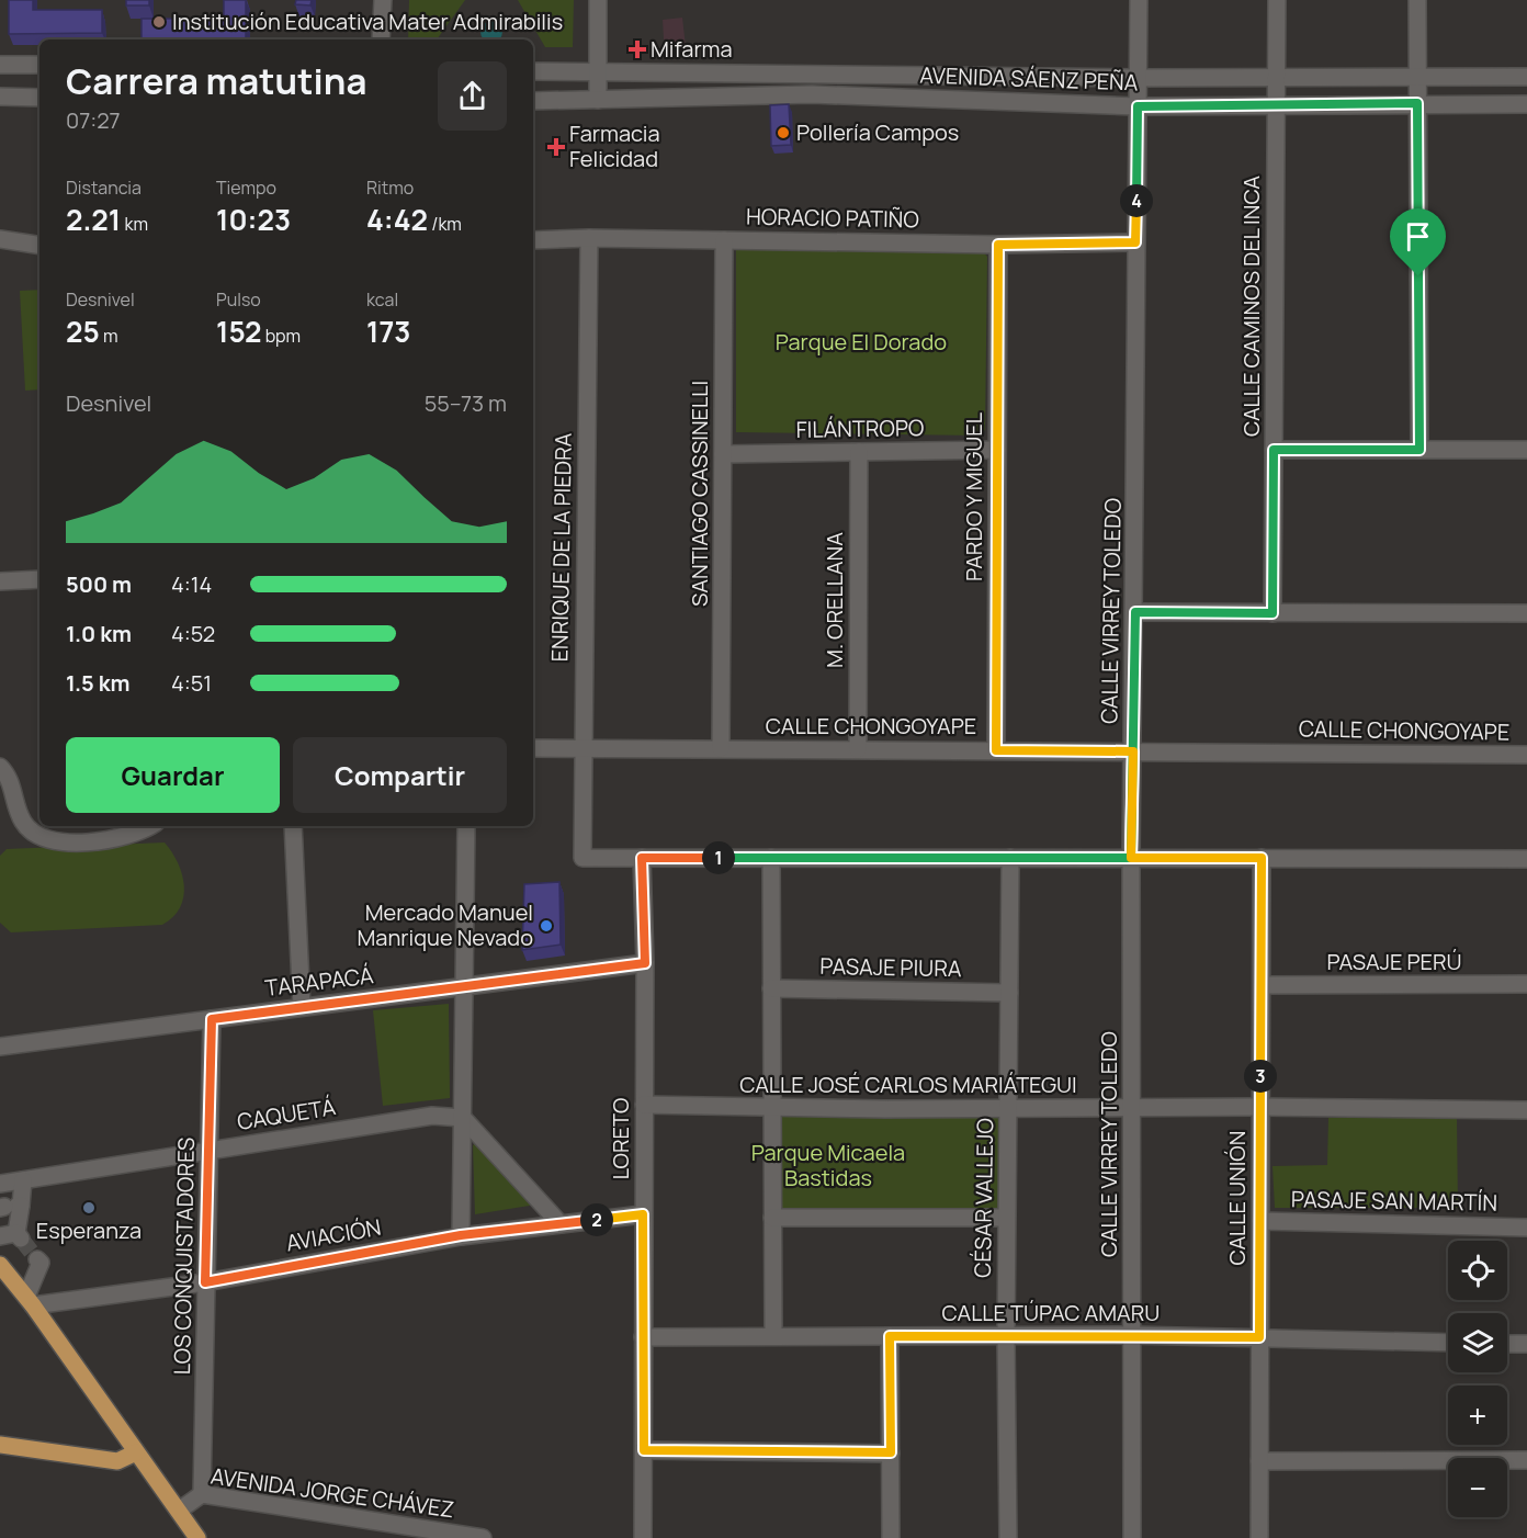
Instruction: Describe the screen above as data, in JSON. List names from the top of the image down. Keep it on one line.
{"streets":{"street":["AVENIDA SÁENZ PEÑA","HORACIO PATIÑO","CALLE CAMINOS DEL INCA","FILÁNTROPO","SANTIAGO CASSINELLI","PARDO Y MIGUEL","ENRIQUE DE LA PIEDRA","M. ORELLANA","CALLE VIRREY TOLEDO","CALLE CHONGOYAPE","PASAJE PERÚ","PASAJE PIURA","TARAPACÁ","CALLE JOSÉ CARLOS MARIÁTEGUI","CAQUETÁ","LORETO","CÉSAR VALLEJO","CALLE UNIÓN","PASAJE SAN MARTÍN","AVIACIÓN","LOS CONQUISTADORES","CALLE TÚPAC AMARU","AVENIDA JORGE CHÁVEZ"]},"crossings":[["AVENIDA SÁENZ PEÑA","CALLE CAMINOS DEL INCA"],["AVENIDA SÁENZ PEÑA","CALLE VIRREY TOLEDO"],["HORACIO PATIÑO","SANTIAGO CASSINELLI"],["HORACIO PATIÑO","PARDO Y MIGUEL"],["HORACIO PATIÑO","ENRIQUE DE LA PIEDRA"],["HORACIO PATIÑO","CALLE VIRREY TOLEDO"],["FILÁNTROPO","SANTIAGO CASSINELLI"],["FILÁNTROPO","PARDO Y MIGUEL"],["FILÁNTROPO","M. ORELLANA"],["SANTIAGO CASSINELLI","CALLE CHONGOYAPE"],["PARDO Y MIGUEL","CALLE CHONGOYAPE"],["ENRIQUE DE LA PIEDRA","CALLE CHONGOYAPE"],["ENRIQUE DE LA PIEDRA","LORETO"],["M. ORELLANA","CALLE CHONGOYAPE"],["CALLE VIRREY TOLEDO","CALLE CHONGOYAPE"],["CALLE VIRREY TOLEDO","CALLE JOSÉ CARLOS MARIÁTEGUI"],["CALLE VIRREY TOLEDO","CALLE TÚPAC AMARU"],["PASAJE PERÚ","CALLE UNIÓN"],["PASAJE PIURA","CÉSAR VALLEJO"],["TARAPACÁ","LORETO"],["TARAPACÁ","LOS CONQUISTADORES"],["CALLE JOSÉ CARLOS MARIÁTEGUI","LORETO"],["CALLE JOSÉ CARLOS MARIÁTEGUI","CÉSAR VALLEJO"],["CALLE JOSÉ CARLOS MARIÁTEGUI","CALLE UNIÓN"],["CAQUETÁ","LOS CONQUISTADORES"],["LORETO","AVIACIÓN"],["LORETO","CALLE TÚPAC AMARU"],["CÉSAR VALLEJO","CALLE TÚPAC AMARU"],["CALLE UNIÓN","PASAJE SAN MARTÍN"],["CALLE UNIÓN","CALLE TÚPAC AMARU"],["AVIACIÓN","LOS CONQUISTADORES"],["LOS CONQUISTADORES","AVENIDA JORGE CHÁVEZ"]],"parks":["Parque El Dorado","Parque Micaela Bastidas"],"places":{"other":["Institución Educativa Mater Admirabilis","Pollería Campos","Mercado Manuel Manrique Nevado","Esperanza"],"health":["Mifarma","Farmacia Felicidad"]},"page":{"heading":["Carrera matutina","07:27"],"stats":[["Distancia","2.21 km"],["Tiempo","10:23"],["Ritmo","4:42 /km"],["Desnivel","25 m"],["Pulso","152 bpm"],["kcal","173"]],"pins":["4","1","3","2"],"chart":["Desnivel","55–73 m"],"list":[{"name":"500 m","note":"4:14"},{"name":"1.0 km","note":"4:52"},{"name":"1.5 km","note":"4:51"}],"buttons":["Guardar","Compartir"],"map_buttons":["+","−"]}}
